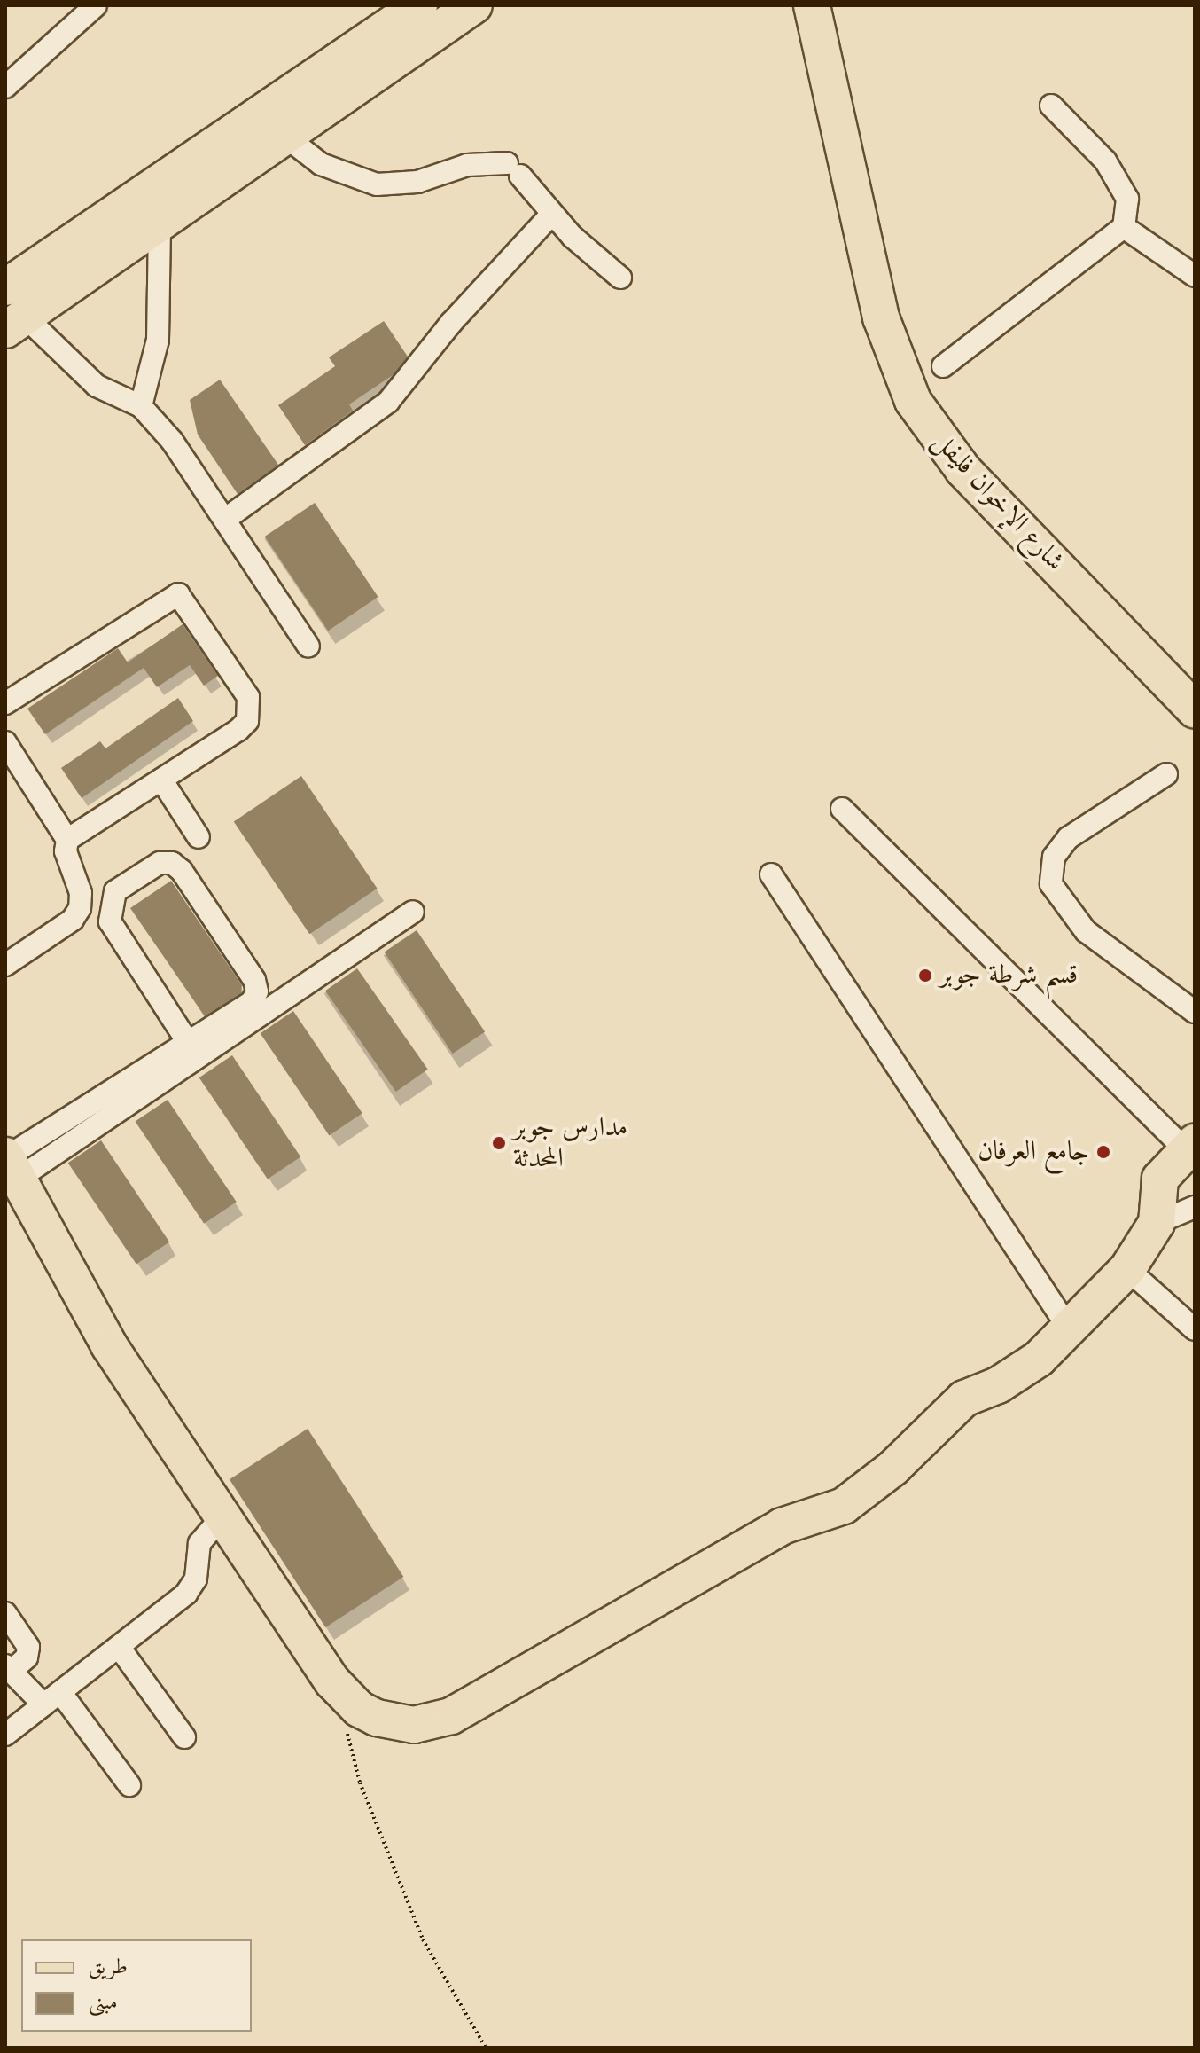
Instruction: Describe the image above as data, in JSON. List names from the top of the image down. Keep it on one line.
{"streets":{"main road":["شارع الإخوان فليفل"]},"places":["قسم شرطة جوبر","مدارس جوبر المحدثة","جامع العرفان"],"legend":["طريق","مبنى"]}
